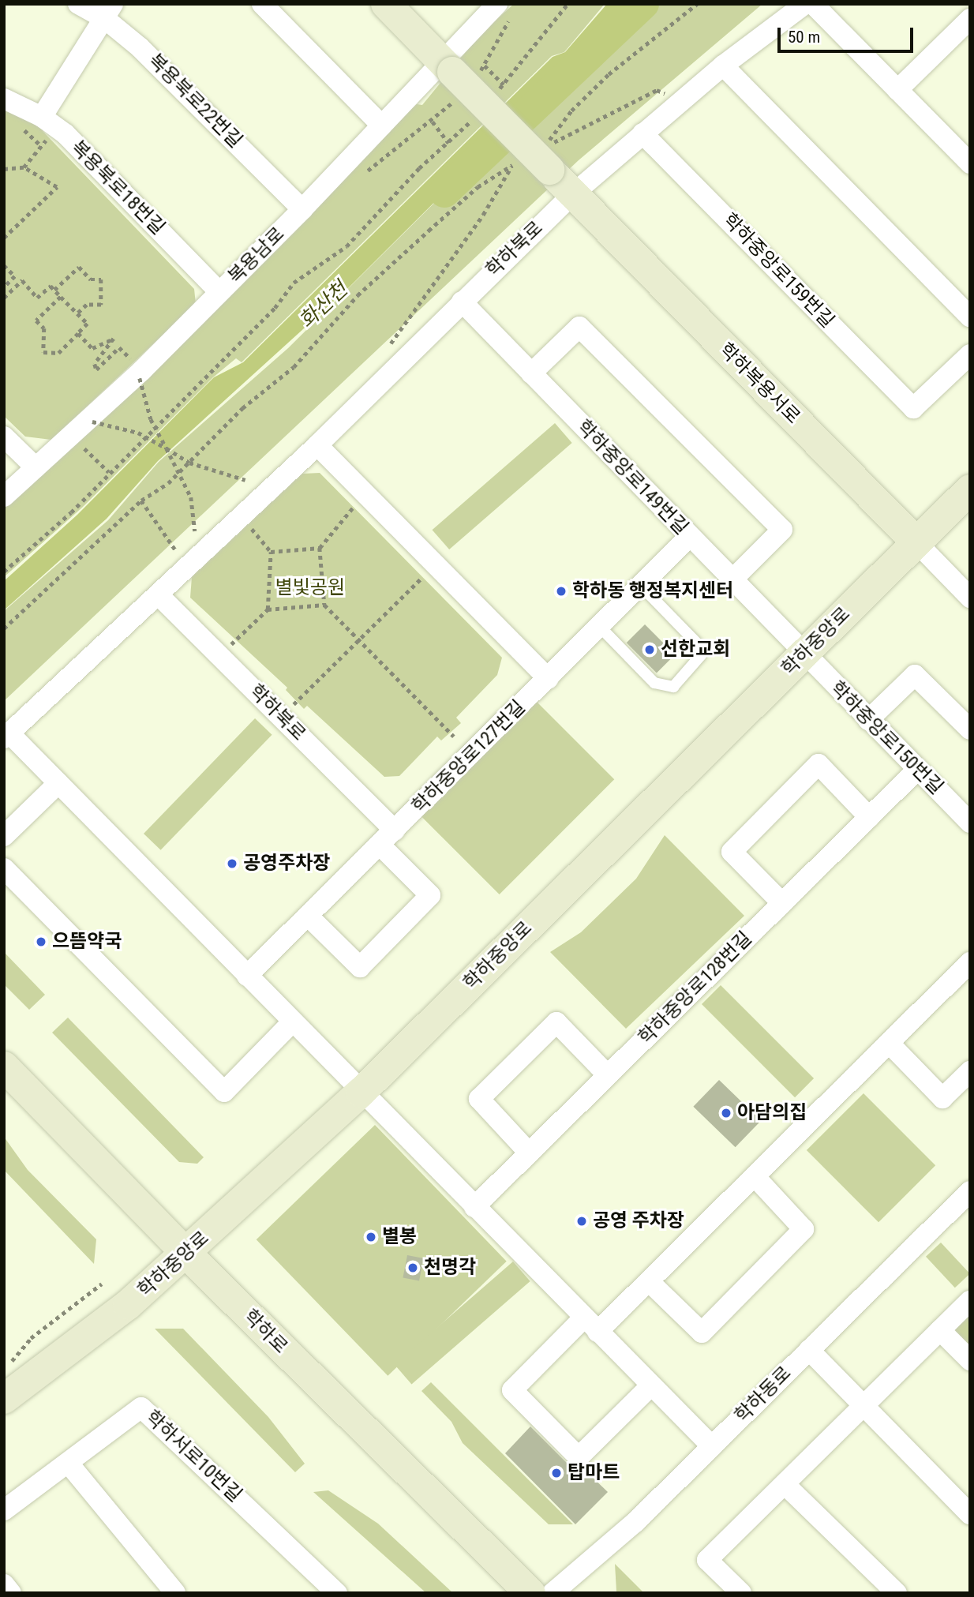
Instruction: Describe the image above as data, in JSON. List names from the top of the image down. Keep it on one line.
{"streets":{"street":["복용북로22번길","복용북로18번길","학하북로","복용남로","학하중앙로159번길","학하복용서로","학하중앙로149번길","학하중앙로","학하중앙로150번길","학하중앙로127번길","학하중앙로128번길","학하로","학하동로","학하서로10번길"]},"crossings":[["복용북로22번길","복용남로"],["복용북로18번길","복용남로"],["학하북로","학하중앙로159번길"],["학하북로","학하복용서로"],["학하북로","학하중앙로149번길"],["학하북로","학하중앙로127번길"],["복용남로","학하복용서로"],["학하복용서로","학하중앙로"],["학하중앙로149번길","학하중앙로"],["학하중앙로149번길","학하중앙로150번길"],["학하중앙로149번길","학하중앙로127번길"],["학하중앙로","학하중앙로150번길"],["학하중앙로","학하로"],["학하중앙로150번길","학하중앙로128번길"]],"water":["화산천"],"parks":["별빛공원"],"places":["학하동 행정복지센터","선한교회","공영주차장","으뜸약국","아담의집","공영 주차장","별봉","천명각","탑마트"],"scale_bar":"50 m"}
